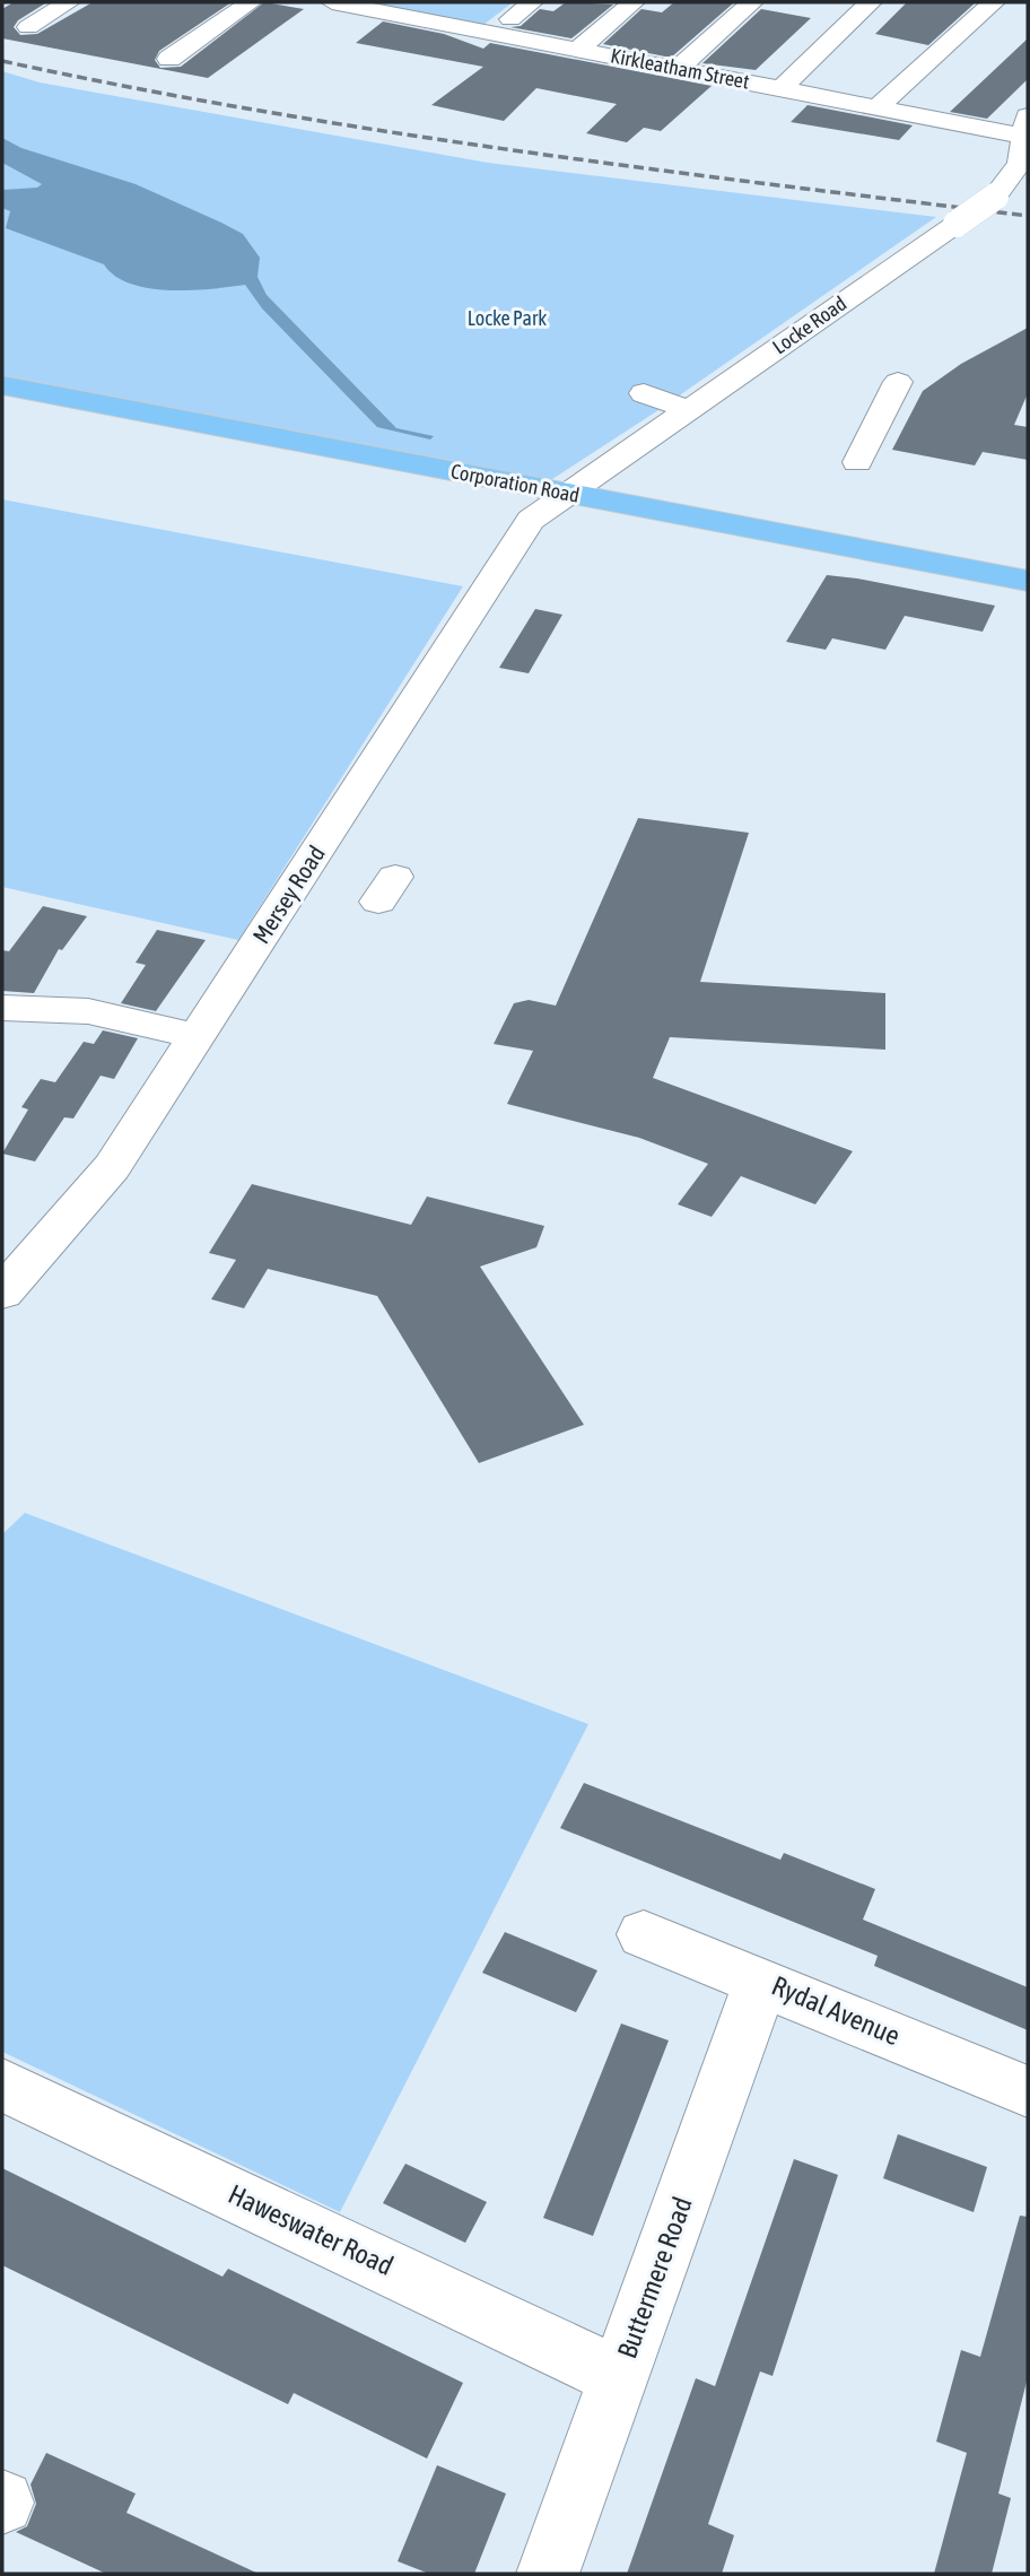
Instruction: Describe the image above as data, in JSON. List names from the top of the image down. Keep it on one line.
{"streets":{"main road":["Corporation Road"],"street":["Kirkleatham Street","Locke Road","Mersey Road","Rydal Avenue","Haweswater Road","Buttermere Road"]},"crossings":[["Kirkleatham Street","Locke Road"],["Locke Road","Corporation Road"],["Locke Road","Mersey Road"],["Corporation Road","Mersey Road"],["Rydal Avenue","Buttermere Road"],["Haweswater Road","Buttermere Road"]],"parks":["Locke Park"]}
